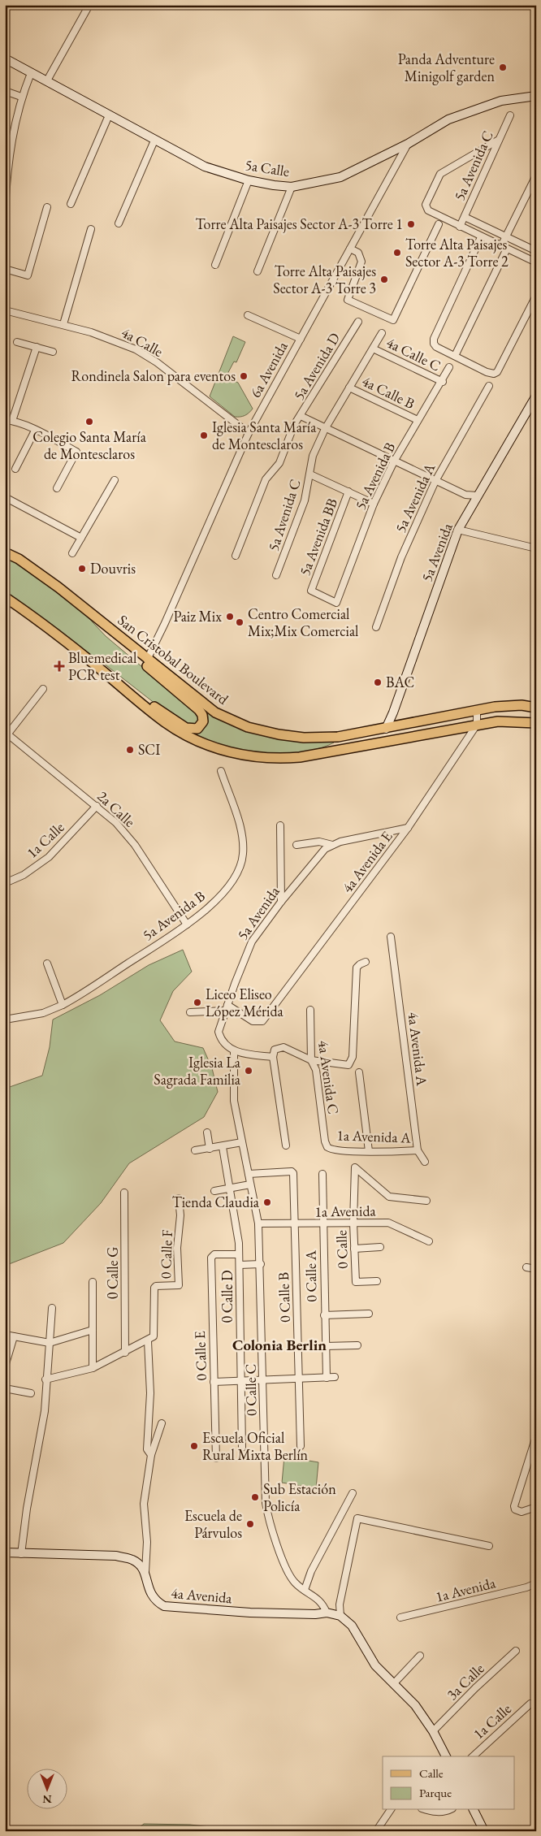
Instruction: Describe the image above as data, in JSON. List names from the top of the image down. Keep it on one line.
{"streets":{"main road":["San Cristobal Boulevard"],"street":["5a Avenida C","5a Calle","4a Calle","4a Calle C","5a Avenida D","6a Avenida","4a Calle B","5a Avenida B","5a Avenida A","5a Avenida BB","5a Avenida","2a Calle","1a Calle","4a Avenida E","4a Avenida A","4a Avenida C","1a Avenida A","1a Avenida","0 Calle","0 Calle F","0 Calle G","0 Calle A","0 Calle D","0 Calle B","0 Calle E","0 Calle C","4a Avenida","3a Calle"]},"crossings":[["5a Avenida C","4a Calle C"],["5a Avenida C","4a Calle B"],["5a Calle","6a Avenida"],["4a Calle","6a Avenida"],["4a Calle C","5a Avenida B"],["6a Avenida","San Cristobal Boulevard"],["4a Calle B","5a Avenida B"],["5a Avenida B","5a Avenida BB"],["5a Avenida B","2a Calle"],["5a Avenida","San Cristobal Boulevard"],["5a Avenida","4a Avenida E"],["5a Avenida","0 Calle C"],["2a Calle","1a Calle"],["4a Avenida A","1a Avenida A"],["4a Avenida C","1a Avenida A"],["1a Avenida","0 Calle"],["1a Avenida","0 Calle A"],["1a Avenida","0 Calle B"],["1a Avenida","0 Calle C"],["0 Calle F","4a Avenida"],["0 Calle D","0 Calle E"],["0 Calle B","0 Calle C"],["0 Calle C","4a Avenida"]],"districts":["Colonia Berlin"],"places":{"other":["Panda Adventure Minigolf garden","Torre Alta Paisajes Sector A-3 Torre 1","Torre Alta Paisajes Sector A-3 Torre 2","Torre Alta Paisajes Sector A-3 Torre 3","Rondinela Salon para eventos","Colegio Santa María de Montesclaros","Iglesia Santa María de Montesclaros","Douvris","Paiz Mix","Centro Comercial Mix;Mix Comercial","BAC","SCI","Liceo Eliseo López Mérida","Iglesia La Sagrada Familia","Tienda Claudia","Escuela Oficial Rural Mixta Berlín","Sub Estación Policía","Escuela de Párvulos"],"health":["Bluemedical PCR test"]},"legend":["Calle","Parque"],"north":"bottom"}
